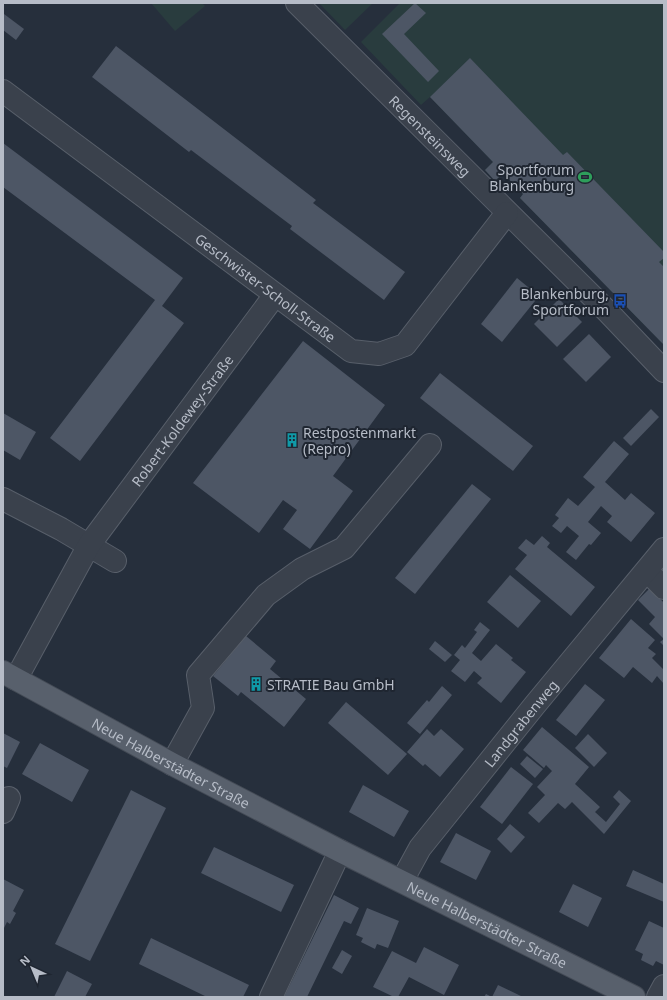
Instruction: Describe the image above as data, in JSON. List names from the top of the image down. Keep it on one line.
{"streets":{"main road":["Neue Halberstädter Straße"],"street":["Regensteinsweg","Geschwister-Scholl-Straße","Robert-Koldewey-Straße","Landgrabenweg"]},"crossings":[["Regensteinsweg","Geschwister-Scholl-Straße"],["Geschwister-Scholl-Straße","Robert-Koldewey-Straße"],["Robert-Koldewey-Straße","Neue Halberstädter Straße"],["Landgrabenweg","Neue Halberstädter Straße"]],"places":{"sports":["Sportforum Blankenburg"],"bus stop":["Blankenburg, Sportforum"],"building":["Restpostenmarkt (Repro)","STRATIE Bau GmbH"]},"north":"top left"}
